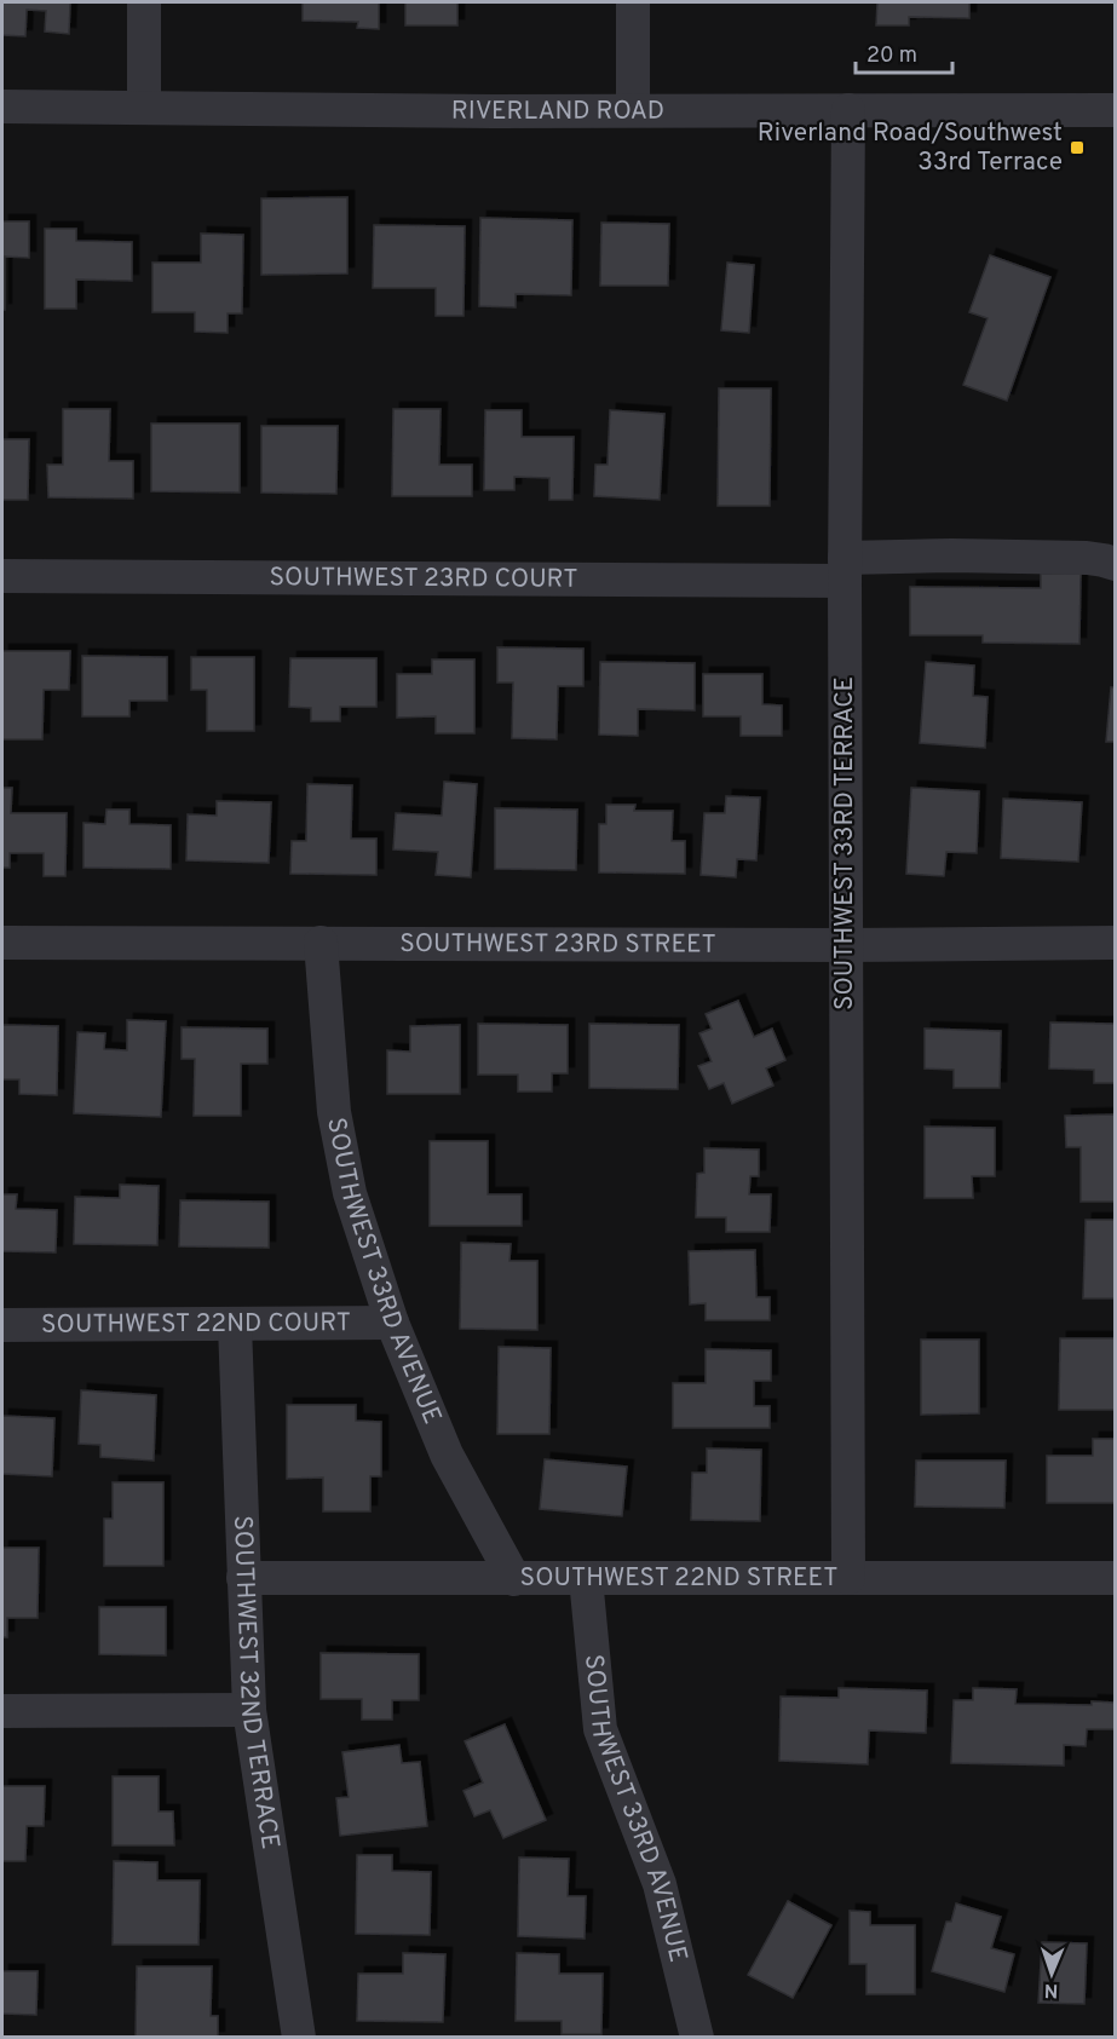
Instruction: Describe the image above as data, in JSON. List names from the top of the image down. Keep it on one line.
{"streets":{"street":["RIVERLAND ROAD","SOUTHWEST 23RD COURT","SOUTHWEST 33RD TERRACE","SOUTHWEST 23RD STREET","SOUTHWEST 33RD AVENUE","SOUTHWEST 22ND COURT","SOUTHWEST 22ND STREET","SOUTHWEST 32ND TERRACE"]},"crossings":[["RIVERLAND ROAD","SOUTHWEST 33RD TERRACE"],["SOUTHWEST 23RD COURT","SOUTHWEST 33RD TERRACE"],["SOUTHWEST 33RD TERRACE","SOUTHWEST 23RD STREET"],["SOUTHWEST 33RD TERRACE","SOUTHWEST 22ND STREET"],["SOUTHWEST 23RD STREET","SOUTHWEST 33RD AVENUE"],["SOUTHWEST 33RD AVENUE","SOUTHWEST 22ND COURT"],["SOUTHWEST 33RD AVENUE","SOUTHWEST 22ND STREET"],["SOUTHWEST 22ND COURT","SOUTHWEST 32ND TERRACE"],["SOUTHWEST 22ND STREET","SOUTHWEST 32ND TERRACE"]],"places":{"transit":["Riverland Road/Southwest 33rd Terrace"]},"scale_bar":"20 m","north":"bottom"}
